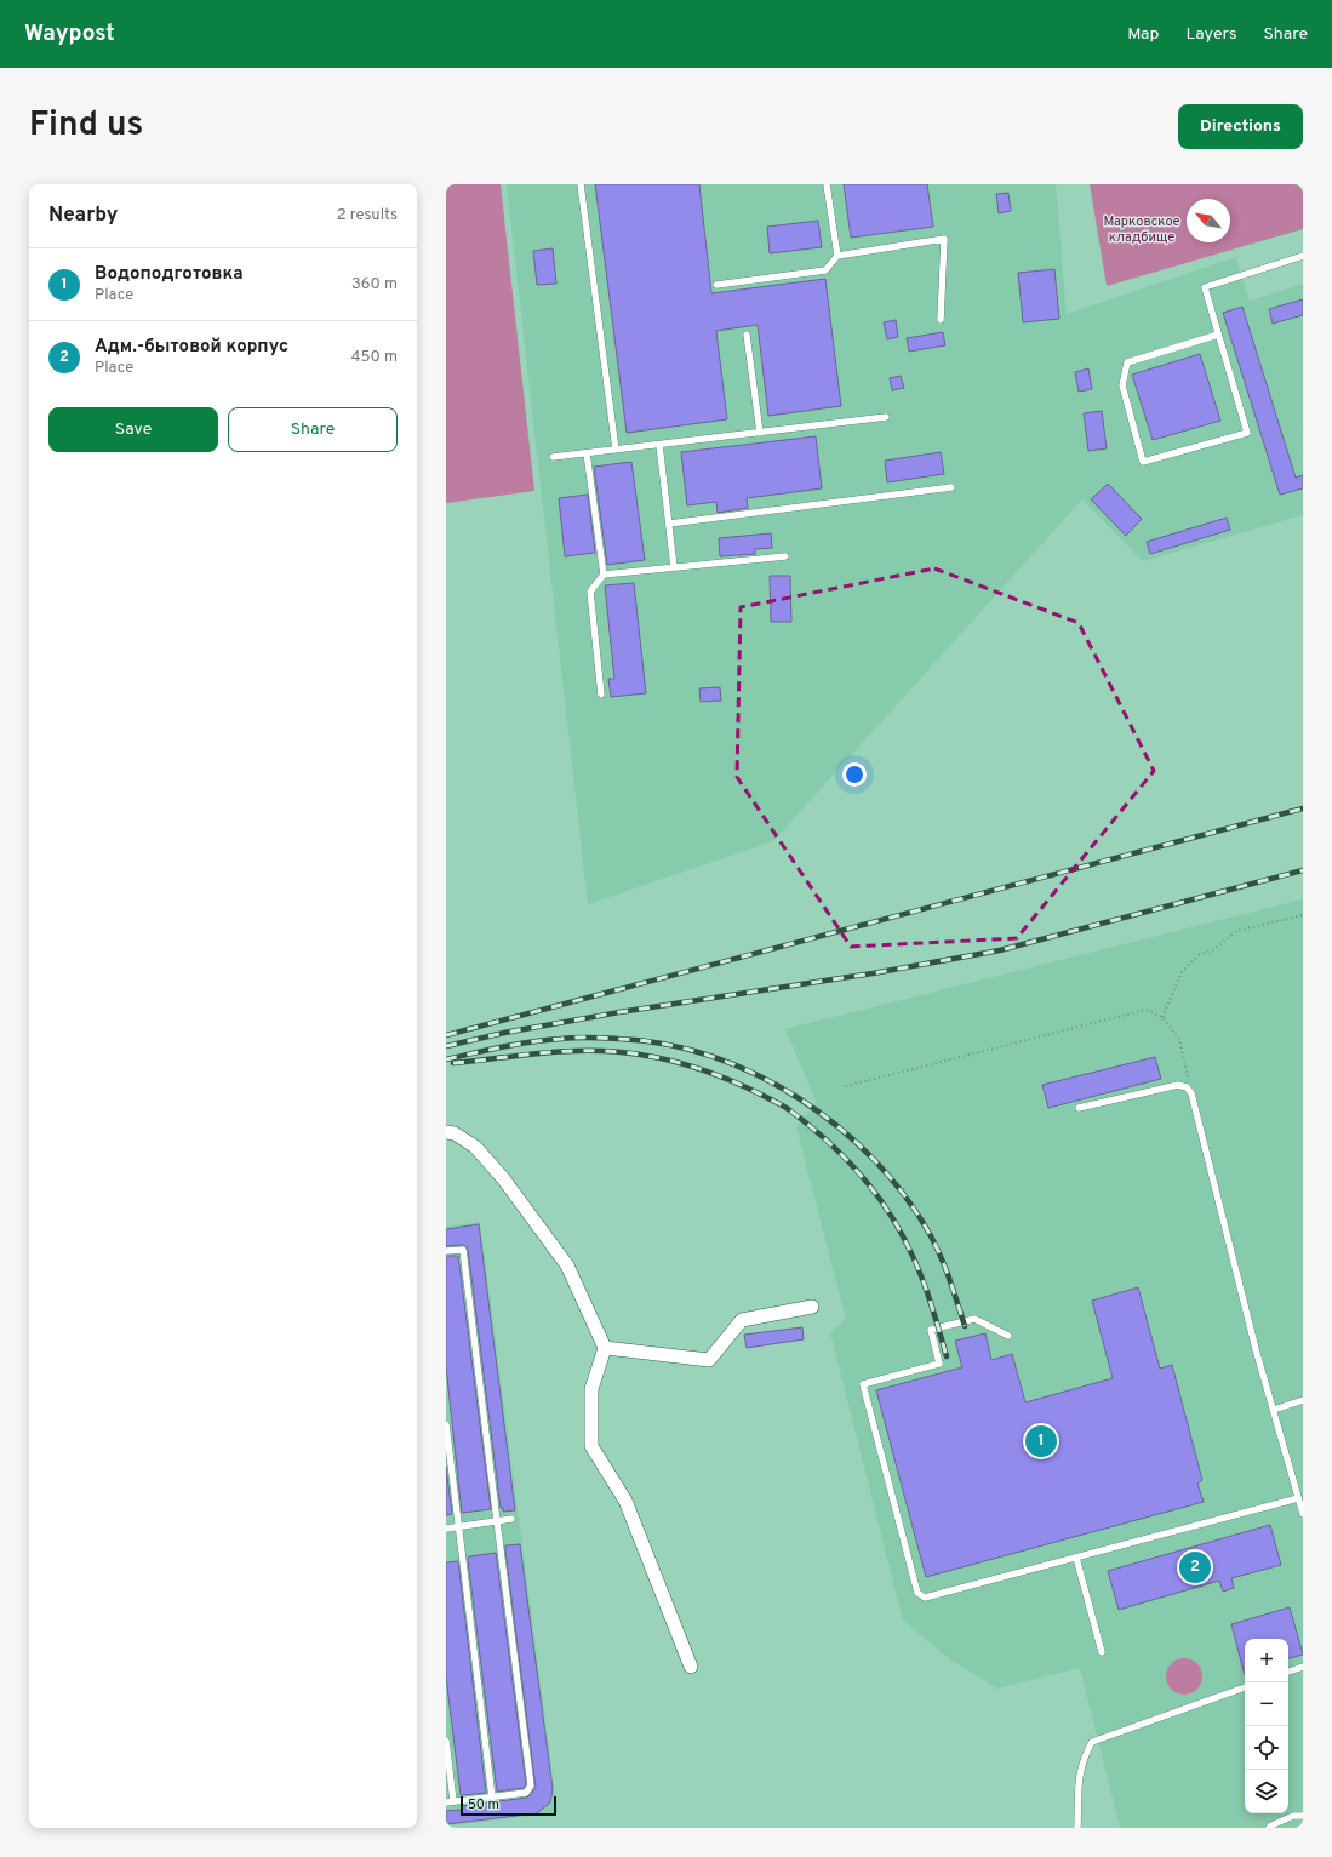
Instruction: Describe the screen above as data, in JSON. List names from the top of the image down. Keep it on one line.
{"parks":["Марковское кладбище"],"scale_bar":"50 m","north":"top left","page":{"header":"Waypost","nav":["Map","Layers","Share"],"title":"Find us","buttons":["Directions",["Save","Share"]],"heading":["Nearby","2 results"],"list":[{"mark":"1","name":"Водоподготовка","note":"Place","value":"360 m"},{"mark":"2","name":"Адм.-бытовой корпус","note":"Place","value":"450 m"}],"pins":["1","2"],"map_buttons":["+","−"],"scale":"50 m"}}
